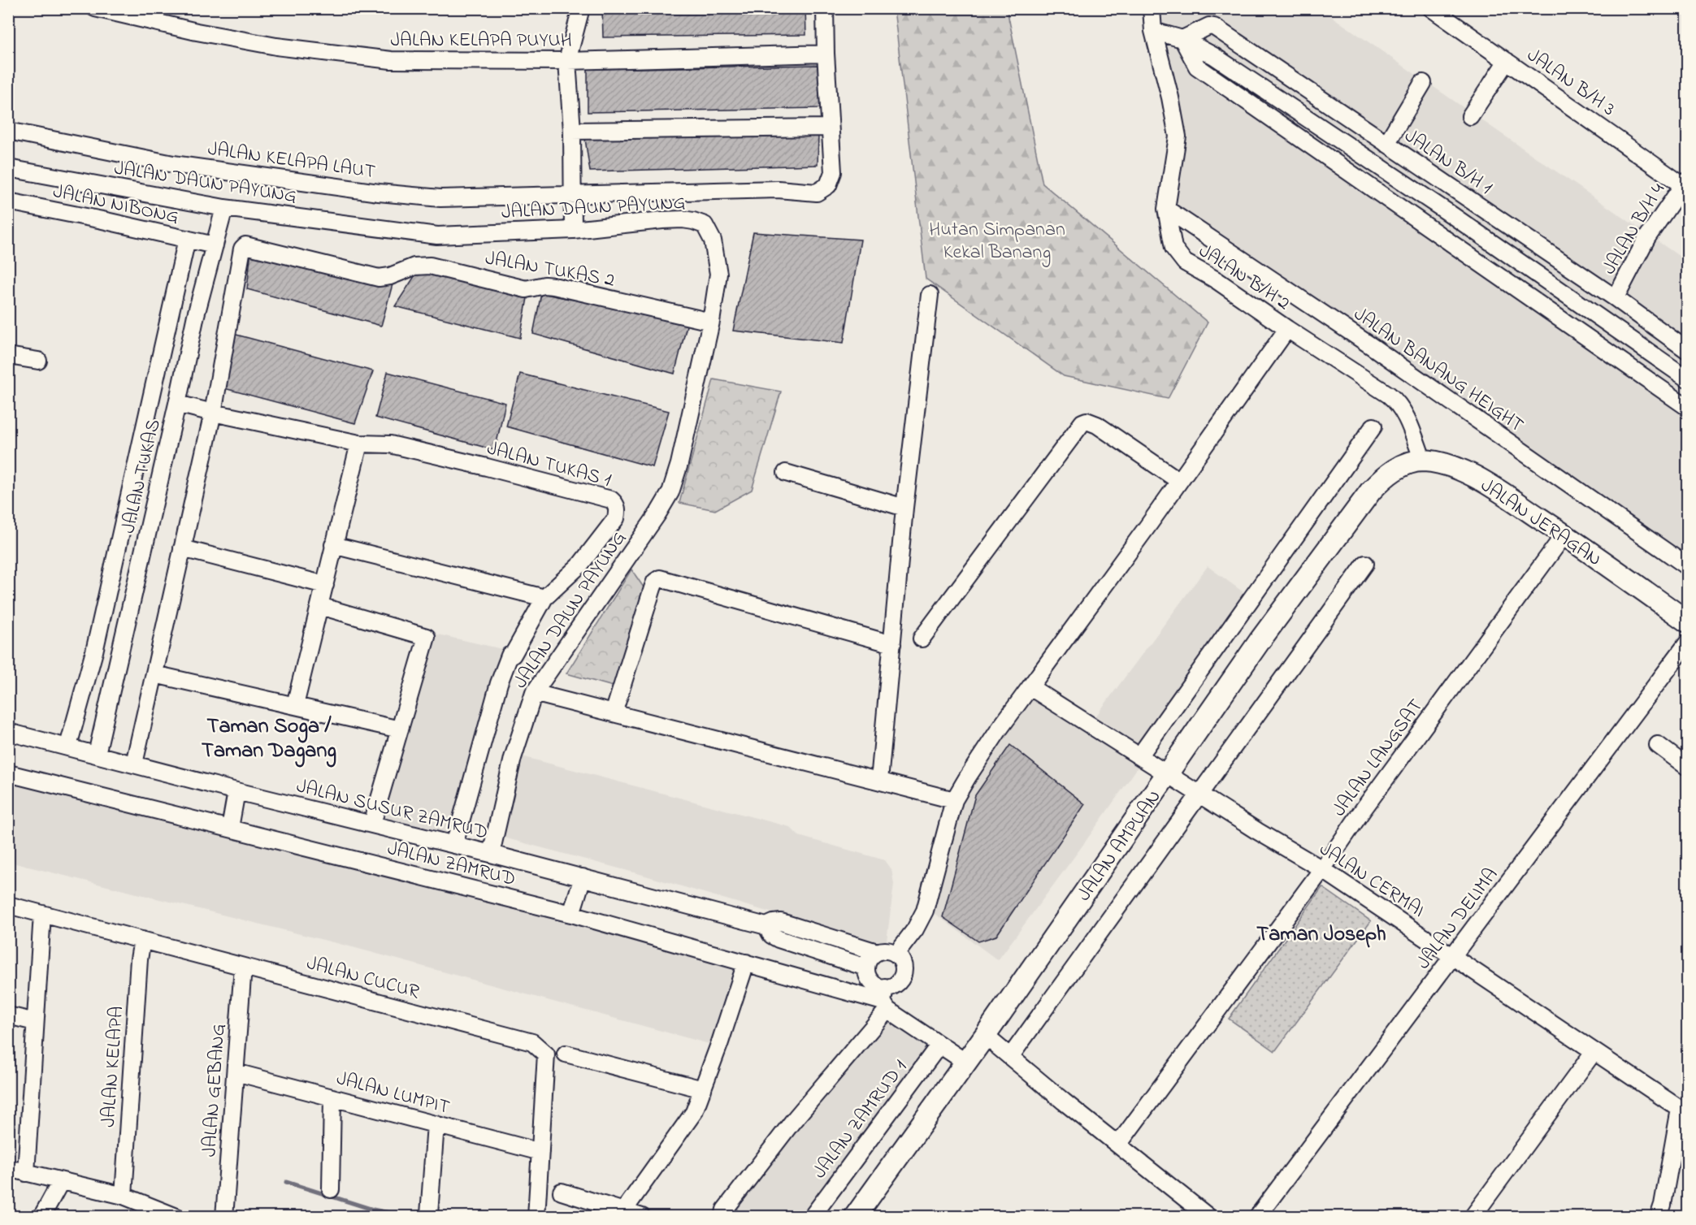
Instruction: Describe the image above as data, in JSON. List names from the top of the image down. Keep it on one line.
{"streets":{"main road":["JALAN JERAGAN","JALAN AMPUAN"],"street":["JALAN KELAPA PUYUH","JALAN B/H 3","JALAN KELAPA LAUT","JALAN B/H 1","JALAN DAUN PAYUNG","JALAN NIBONG","JALAN B/H 4","JALAN TUKAS 2","JALAN B/H 2","JALAN BANANG HEIGHT","JALAN TUKAS 1","JALAN TUKAS","JALAN LANGSAT","JALAN SUSUR ZAMRUD","JALAN ZAMRUD","JALAN CERMAI","JALAN DELIMA","JALAN CUCUR","JALAN KELAPA","JALAN GEBANG","JALAN LUMPIT","JALAN ZAMRUD 1"]},"crossings":[["JALAN KELAPA PUYUH","JALAN KELAPA LAUT"],["JALAN B/H 3","JALAN B/H 4"],["JALAN B/H 1","JALAN B/H 4"],["JALAN DAUN PAYUNG","JALAN TUKAS 2"],["JALAN DAUN PAYUNG","JALAN TUKAS"],["JALAN DAUN PAYUNG","JALAN SUSUR ZAMRUD"],["JALAN NIBONG","JALAN TUKAS"],["JALAN TUKAS 2","JALAN TUKAS 1"],["JALAN B/H 2","JALAN BANANG HEIGHT"],["JALAN B/H 2","JALAN JERAGAN"],["JALAN TUKAS 1","JALAN TUKAS"],["JALAN TUKAS 1","JALAN SUSUR ZAMRUD"],["JALAN TUKAS","JALAN SUSUR ZAMRUD"],["JALAN JERAGAN","JALAN LANGSAT"],["JALAN JERAGAN","JALAN AMPUAN"],["JALAN LANGSAT","JALAN CERMAI"],["JALAN AMPUAN","JALAN ZAMRUD"],["JALAN AMPUAN","JALAN CERMAI"],["JALAN ZAMRUD","JALAN ZAMRUD 1"],["JALAN CERMAI","JALAN DELIMA"],["JALAN CUCUR","JALAN KELAPA"],["JALAN CUCUR","JALAN GEBANG"],["JALAN CUCUR","JALAN LUMPIT"],["JALAN GEBANG","JALAN LUMPIT"]],"districts":["Taman Soga / Taman Dagang","Taman Joseph"],"parks":["Hutan Simpanan Kekal Banang"]}
